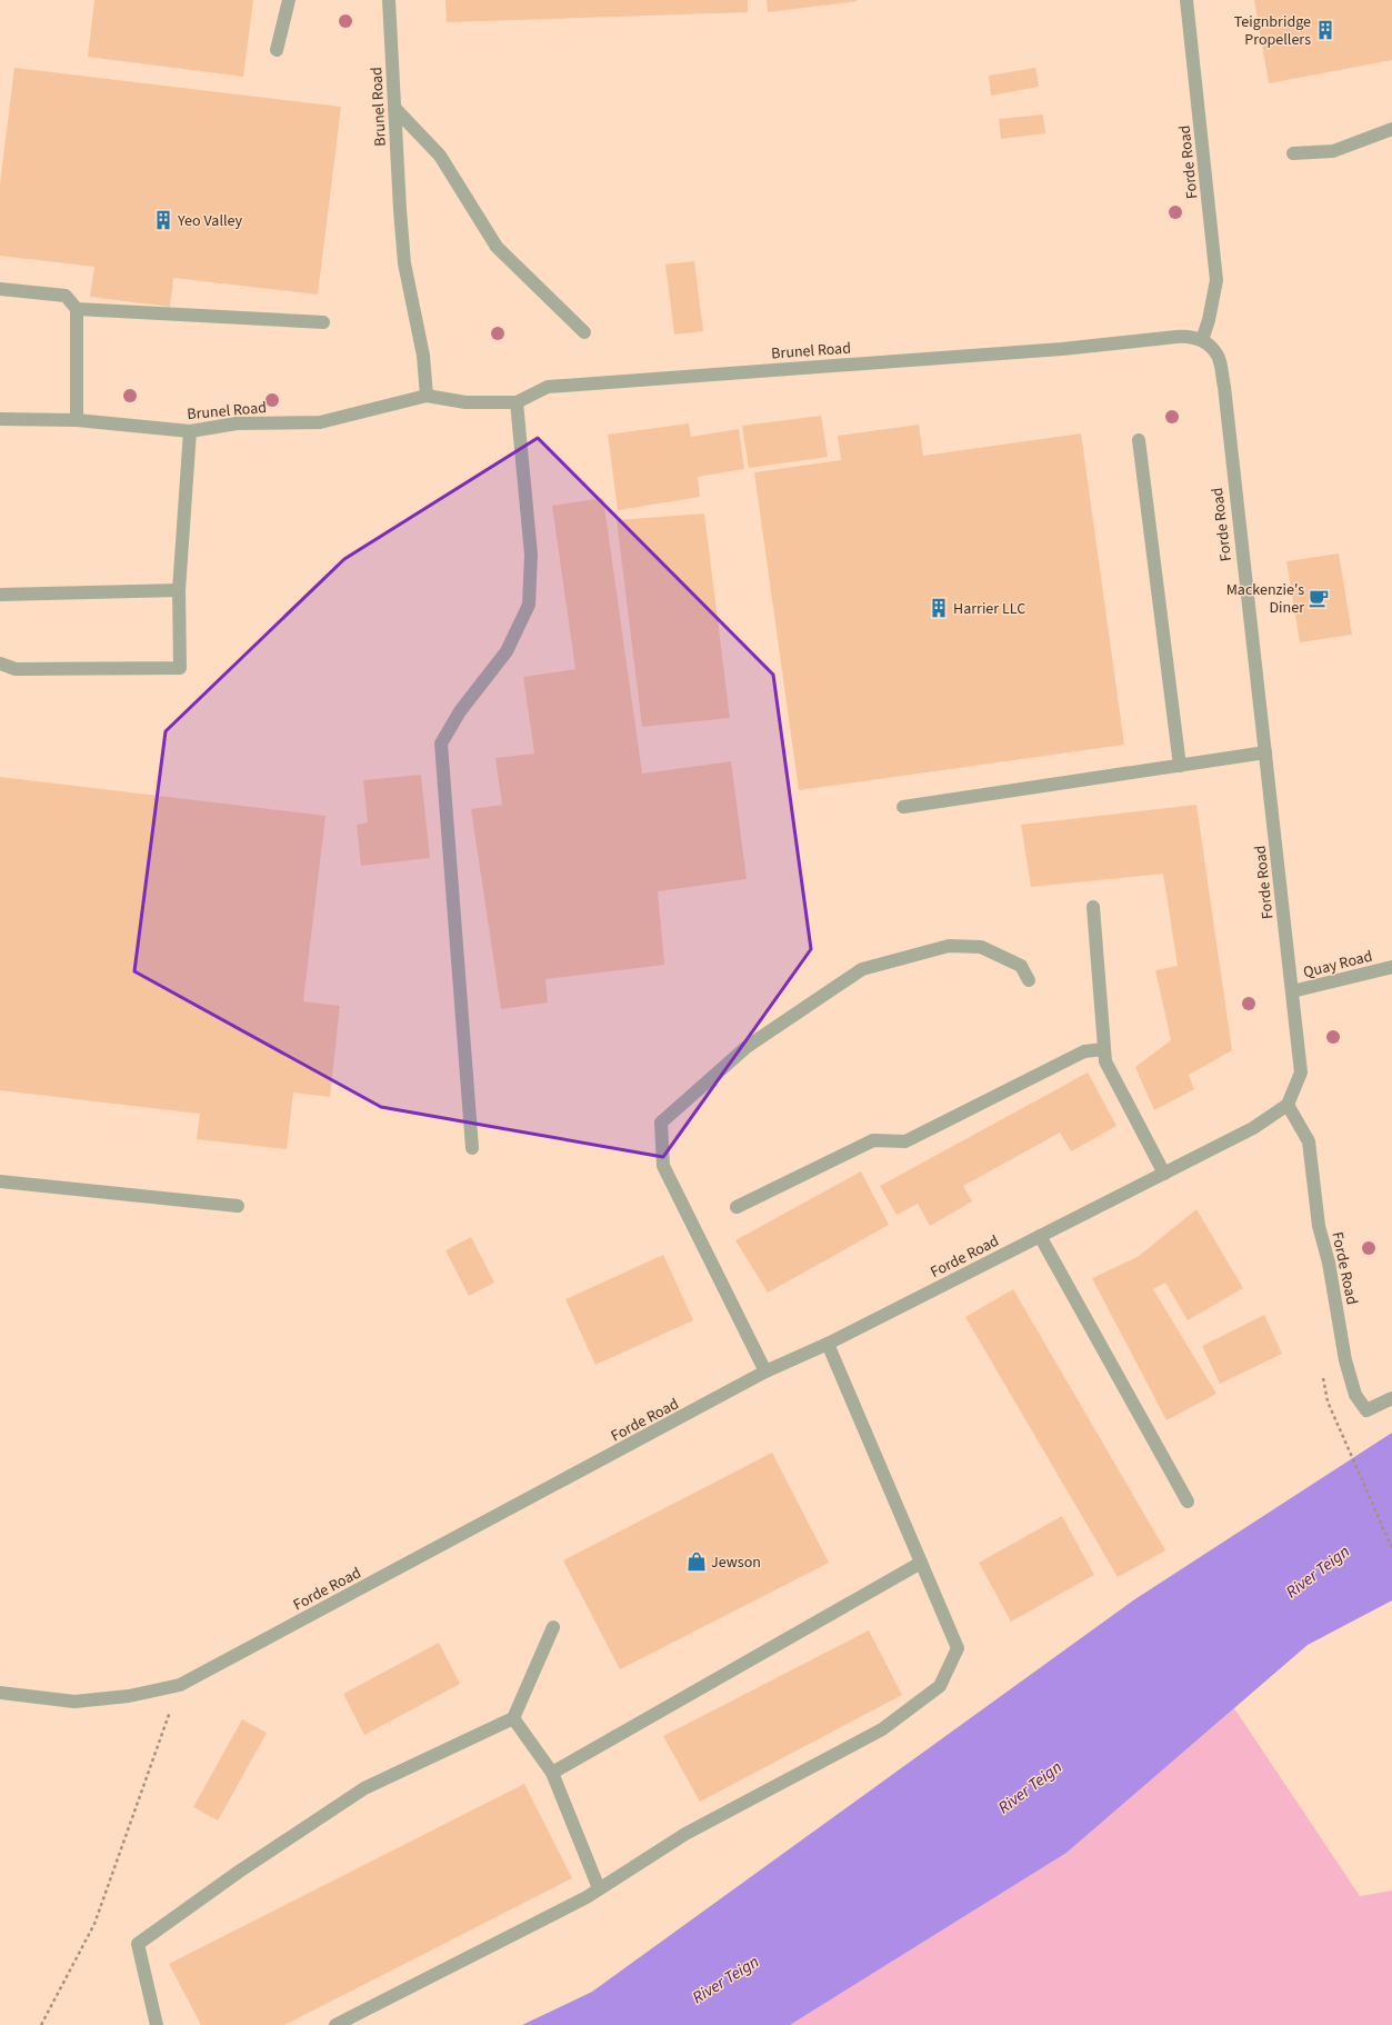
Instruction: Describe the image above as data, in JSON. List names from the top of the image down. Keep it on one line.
{"streets":{"street":["Brunel Road","Forde Road","Quay Road"]},"crossings":[["Brunel Road","Forde Road"],["Forde Road","Quay Road"]],"water":["River Teign"],"places":{"building":["Teignbridge Propellers","Yeo Valley","Harrier LLC"],"cafe":["Mackenzie's Diner"],"shop":["Jewson"]}}
